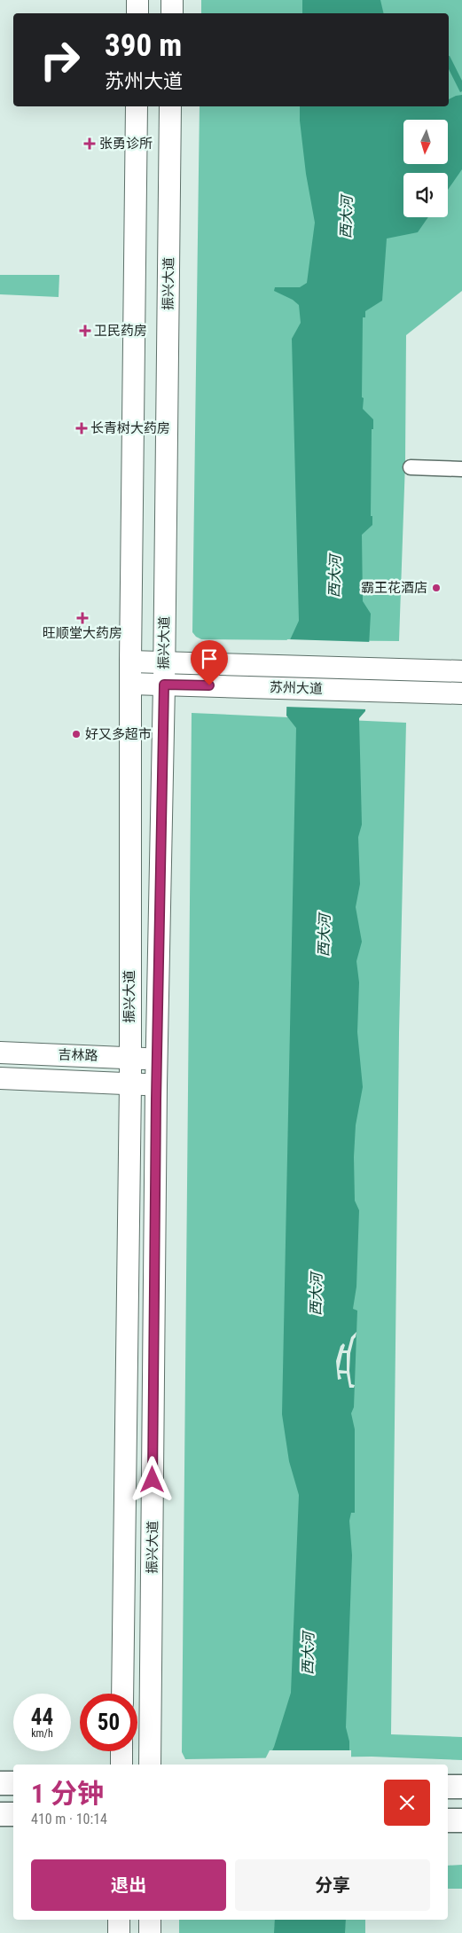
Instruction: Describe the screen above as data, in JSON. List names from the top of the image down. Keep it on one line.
{"streets":{"main road":["振兴大道","苏州大道","吉林路"]},"crossings":[["振兴大道","苏州大道"],["振兴大道","吉林路"]],"water":["西大河"],"places":{"health":["张勇诊所","卫民药房","长青树大药房","旺顺堂大药房"],"other":["霸王花酒店","好又多超市"]},"north":"bottom","page":{"turn":["390 m","苏州大道"],"speed":"44 km/h","limit":"50","heading":["1 分钟","410 m · 10:14"],"buttons":["退出","分享"]}}
